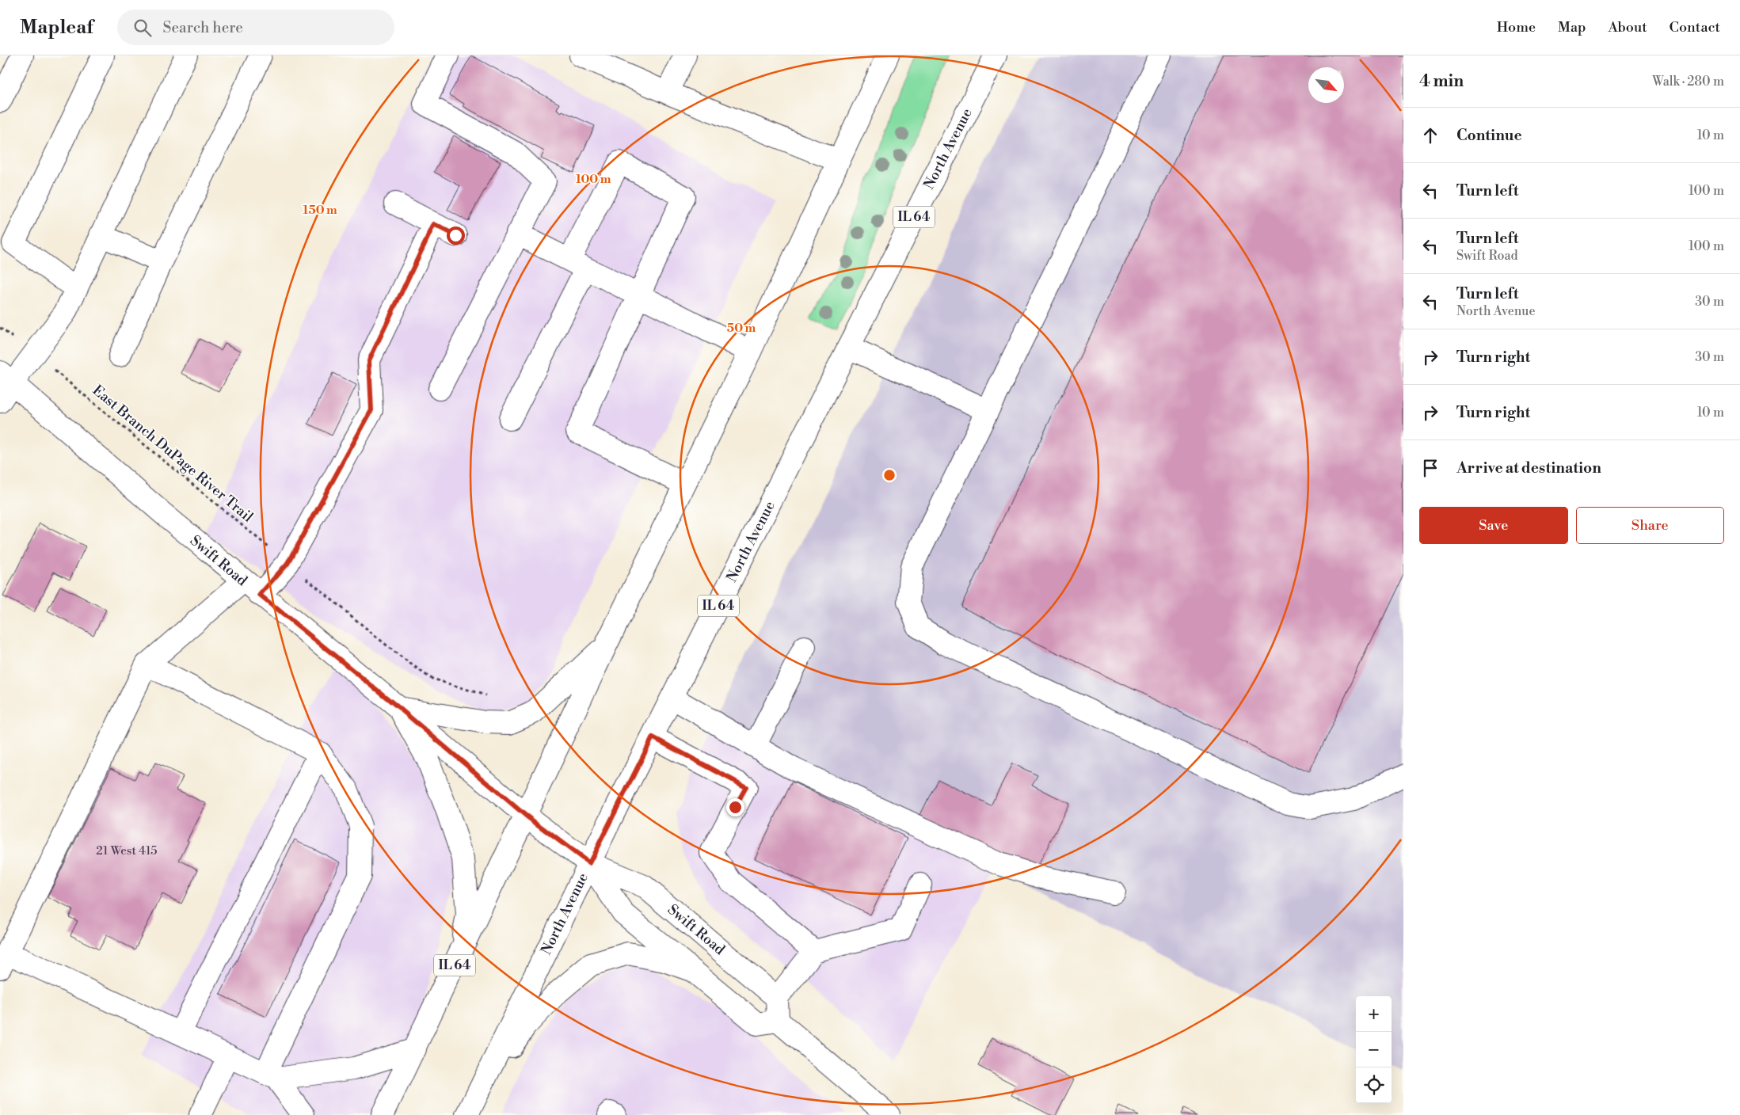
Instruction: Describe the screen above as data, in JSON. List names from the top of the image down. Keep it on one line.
{"streets":{"main road":["North Avenue","IL 64","Swift Road"],"path":["East Branch DuPage River Trail"]},"crossings":[["North Avenue","Swift Road"],["IL 64","Swift Road"]],"house_numbers":["21 West 415"],"north":"bottom right","page":{"header":"Mapleaf","search":"Search here","nav":["Home","Map","About","Contact"],"heading":["4 min","Walk · 280 m"],"list":[["Continue","10 m"],["Turn left","100 m"],["Turn left","Swift Road","100 m"],["Turn left","North Avenue","30 m"],["Turn right","30 m"],["Turn right","10 m"],"Arrive at destination"],"buttons":["Save","Share"],"map_buttons":["+","−"]},"rings":["100 m","150 m","50 m"]}
